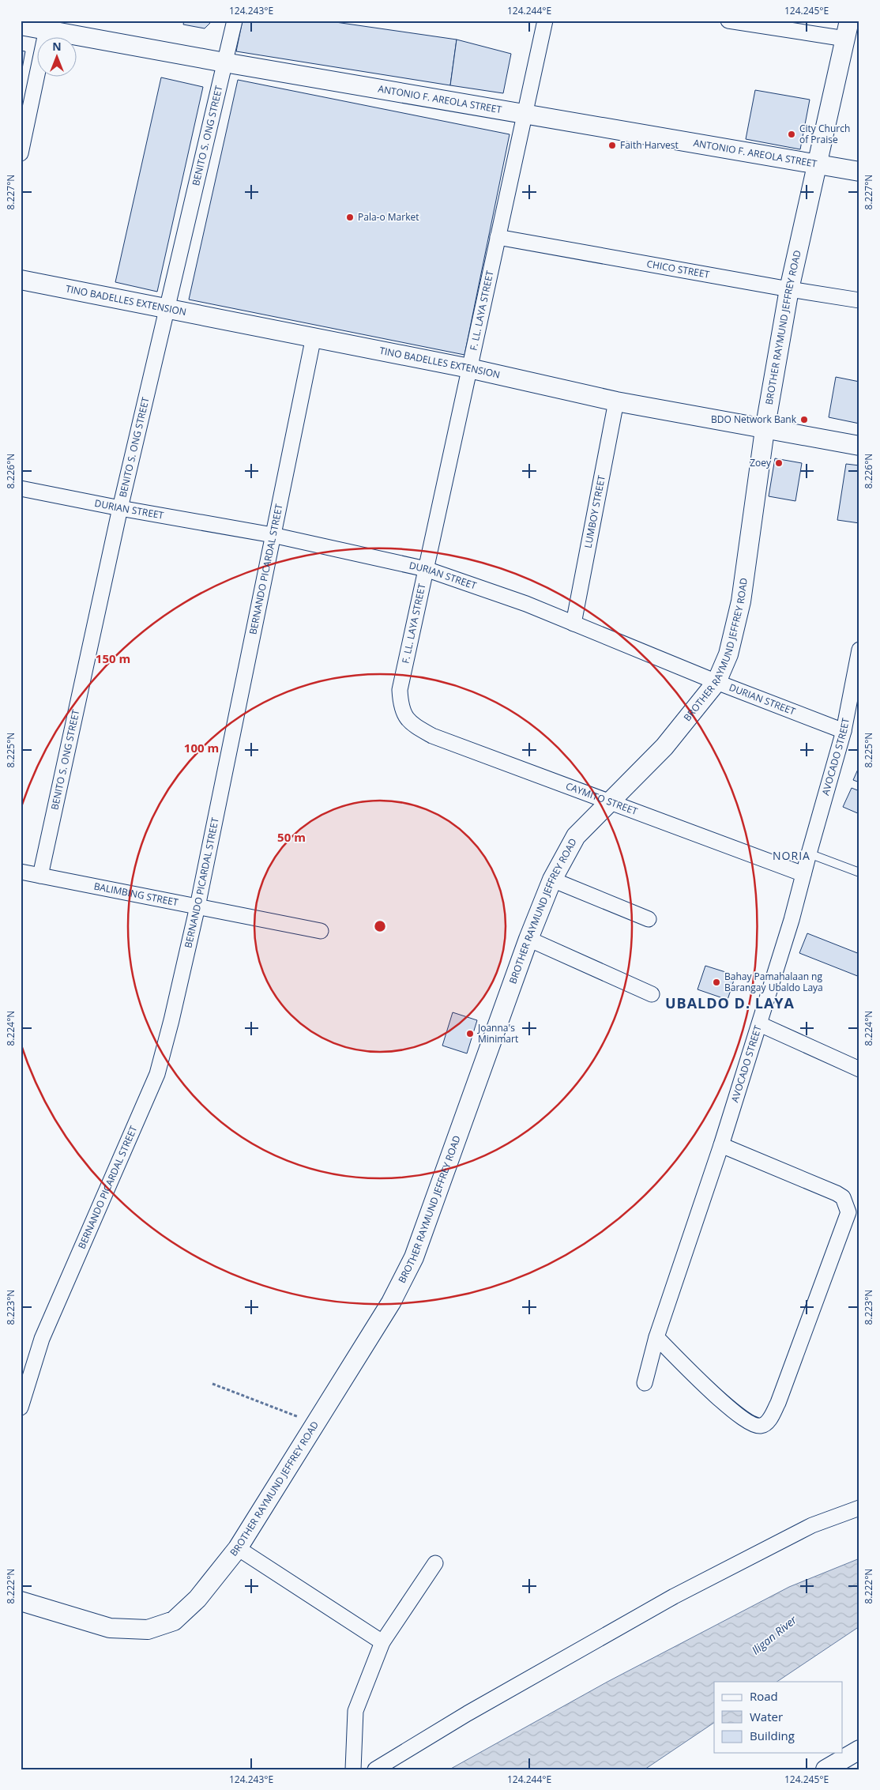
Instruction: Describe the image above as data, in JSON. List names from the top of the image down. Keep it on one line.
{"streets":{"street":["ANTONIO F. AREOLA STREET","BENITO S. ONG STREET","CHICO STREET","TINO BADELLES EXTENSION","F. LL. LAYA STREET","BROTHER RAYMUND JEFFREY ROAD","DURIAN STREET","LUMBOY STREET","BERNANDO PICARDAL STREET","AVOCADO STREET","CAYMITO STREET","BALIMBING STREET"]},"crossings":[["ANTONIO F. AREOLA STREET","BENITO S. ONG STREET"],["ANTONIO F. AREOLA STREET","F. LL. LAYA STREET"],["ANTONIO F. AREOLA STREET","BROTHER RAYMUND JEFFREY ROAD"],["BENITO S. ONG STREET","TINO BADELLES EXTENSION"],["BENITO S. ONG STREET","DURIAN STREET"],["BENITO S. ONG STREET","BALIMBING STREET"],["CHICO STREET","F. LL. LAYA STREET"],["CHICO STREET","BROTHER RAYMUND JEFFREY ROAD"],["TINO BADELLES EXTENSION","F. LL. LAYA STREET"],["TINO BADELLES EXTENSION","BROTHER RAYMUND JEFFREY ROAD"],["TINO BADELLES EXTENSION","LUMBOY STREET"],["TINO BADELLES EXTENSION","BERNANDO PICARDAL STREET"],["F. LL. LAYA STREET","DURIAN STREET"],["F. LL. LAYA STREET","CAYMITO STREET"],["BROTHER RAYMUND JEFFREY ROAD","DURIAN STREET"],["BROTHER RAYMUND JEFFREY ROAD","CAYMITO STREET"],["DURIAN STREET","LUMBOY STREET"],["DURIAN STREET","BERNANDO PICARDAL STREET"],["DURIAN STREET","AVOCADO STREET"],["BERNANDO PICARDAL STREET","BALIMBING STREET"],["AVOCADO STREET","CAYMITO STREET"]],"districts":["NORIA","UBALDO D. LAYA"],"water":["Iligan River"],"places":["City Church of Praise","Faith Harvest","Pala-o Market","BDO Network Bank","Zoey","Bahay Pamahalaan ng Barangay Ubaldo Laya","Joanna's Minimart"],"legend":["Road","Water","Building"],"north":"top","coordinates":["124.243°E","124.244°E","124.245°E","8.227°N","8.226°N","8.225°N","8.224°N","8.223°N","8.222°N"],"rings":["150 m","100 m","50 m"]}
